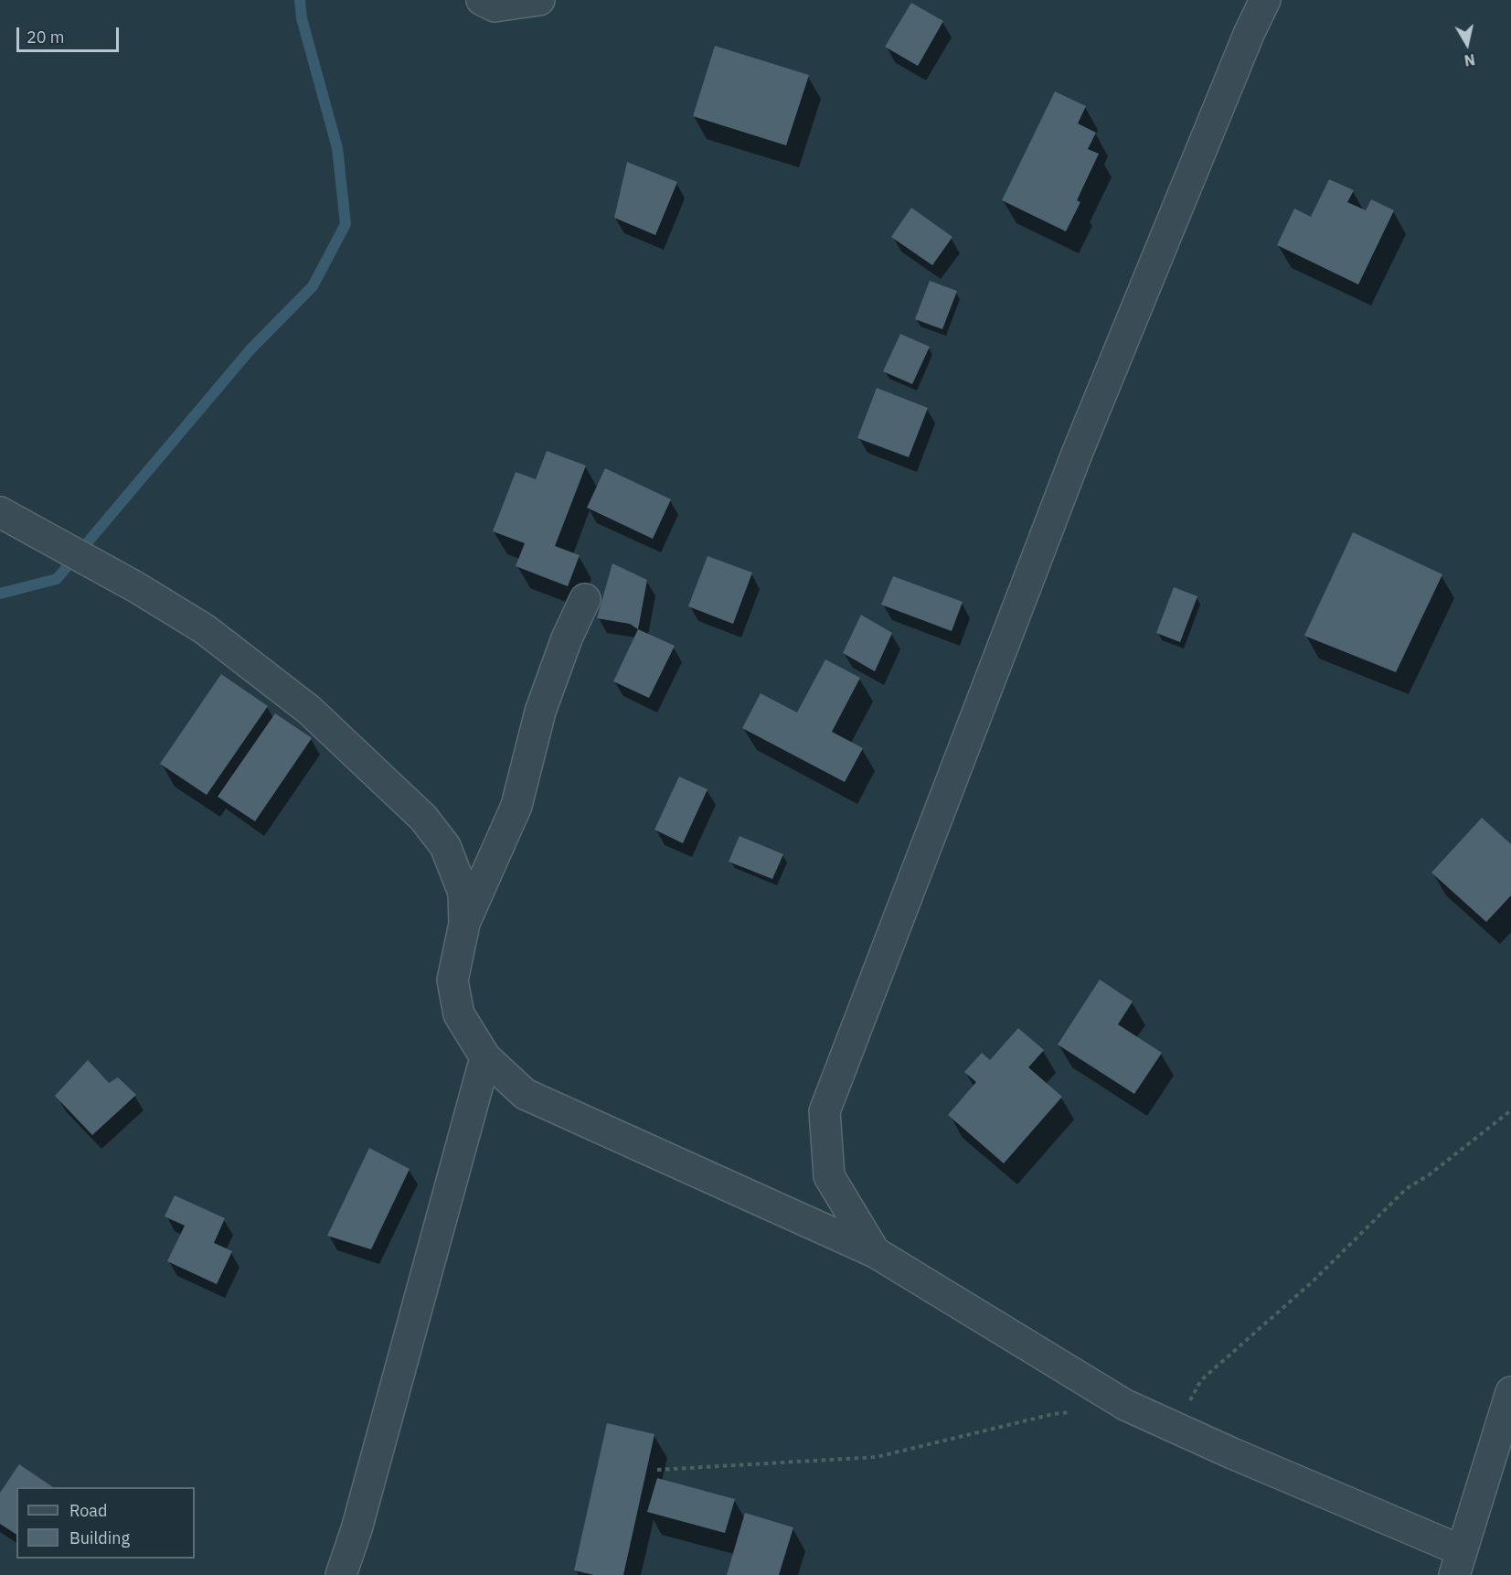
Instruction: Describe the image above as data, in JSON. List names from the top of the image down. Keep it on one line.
{"legend":["Road","Building"],"scale_bar":"20 m","north":"bottom"}
